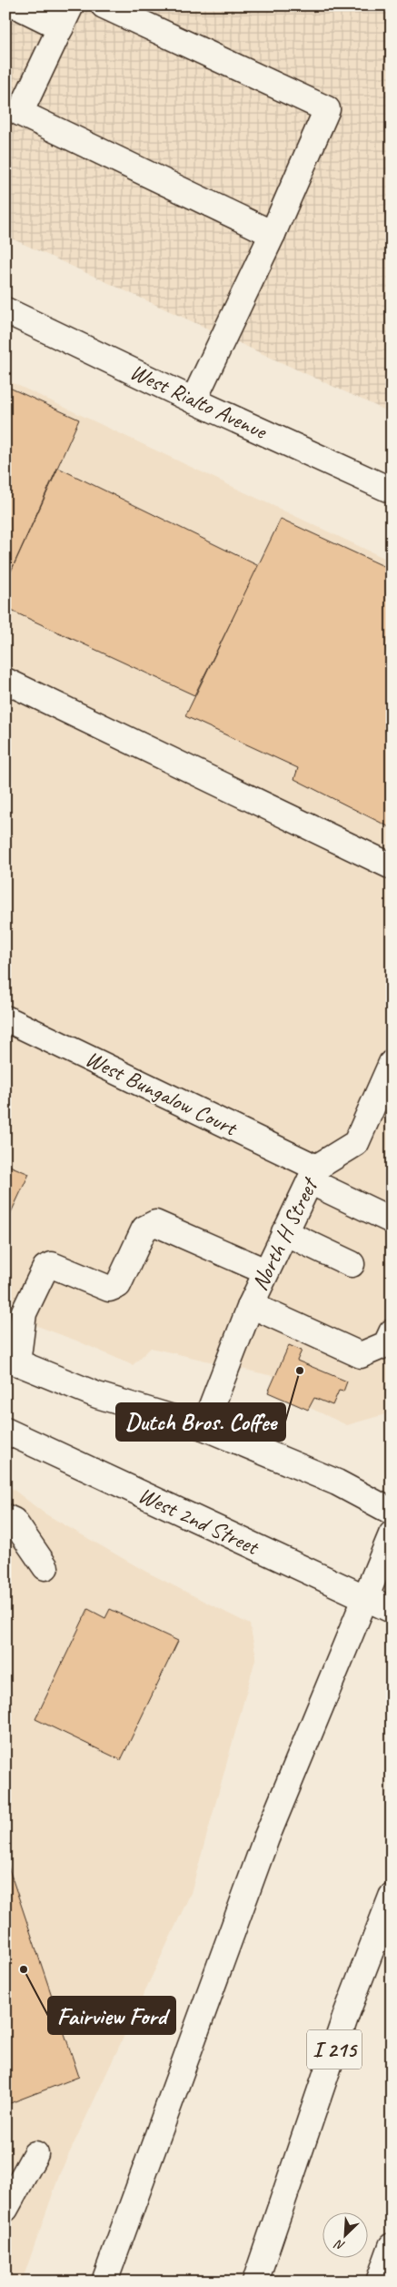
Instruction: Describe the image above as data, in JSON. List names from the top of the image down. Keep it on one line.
{"streets":{"main road":["West Rialto Avenue","West Bungalow Court","North H Street","West 2nd Street","I 215"]},"crossings":[["West Bungalow Court","North H Street"]],"places":["Dutch Bros. Coffee","Fairview Ford"],"north":"bottom left"}
